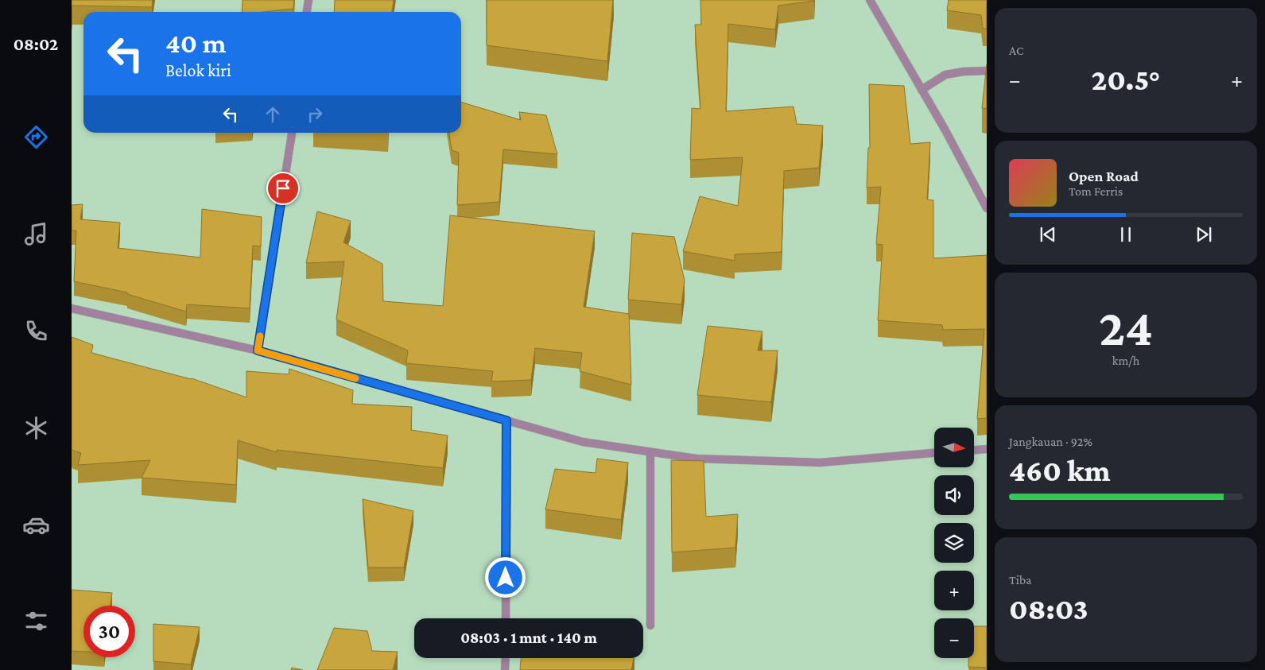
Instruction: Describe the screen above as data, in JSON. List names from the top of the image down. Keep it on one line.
{"north":"right","page":{"tabs":"08:02","tile":["AC",["24","km/h"],["Jangkauan · 92%","460 km"],["Tiba","08:03"]],"turn":["40 m","Belok kiri"],"heat":["−","20.5°","+"],"song":["Open Road","Tom Ferris"],"map_buttons":["+","−"],"limit":"30","trip":"08:03 · 1 mnt · 140 m"}}
